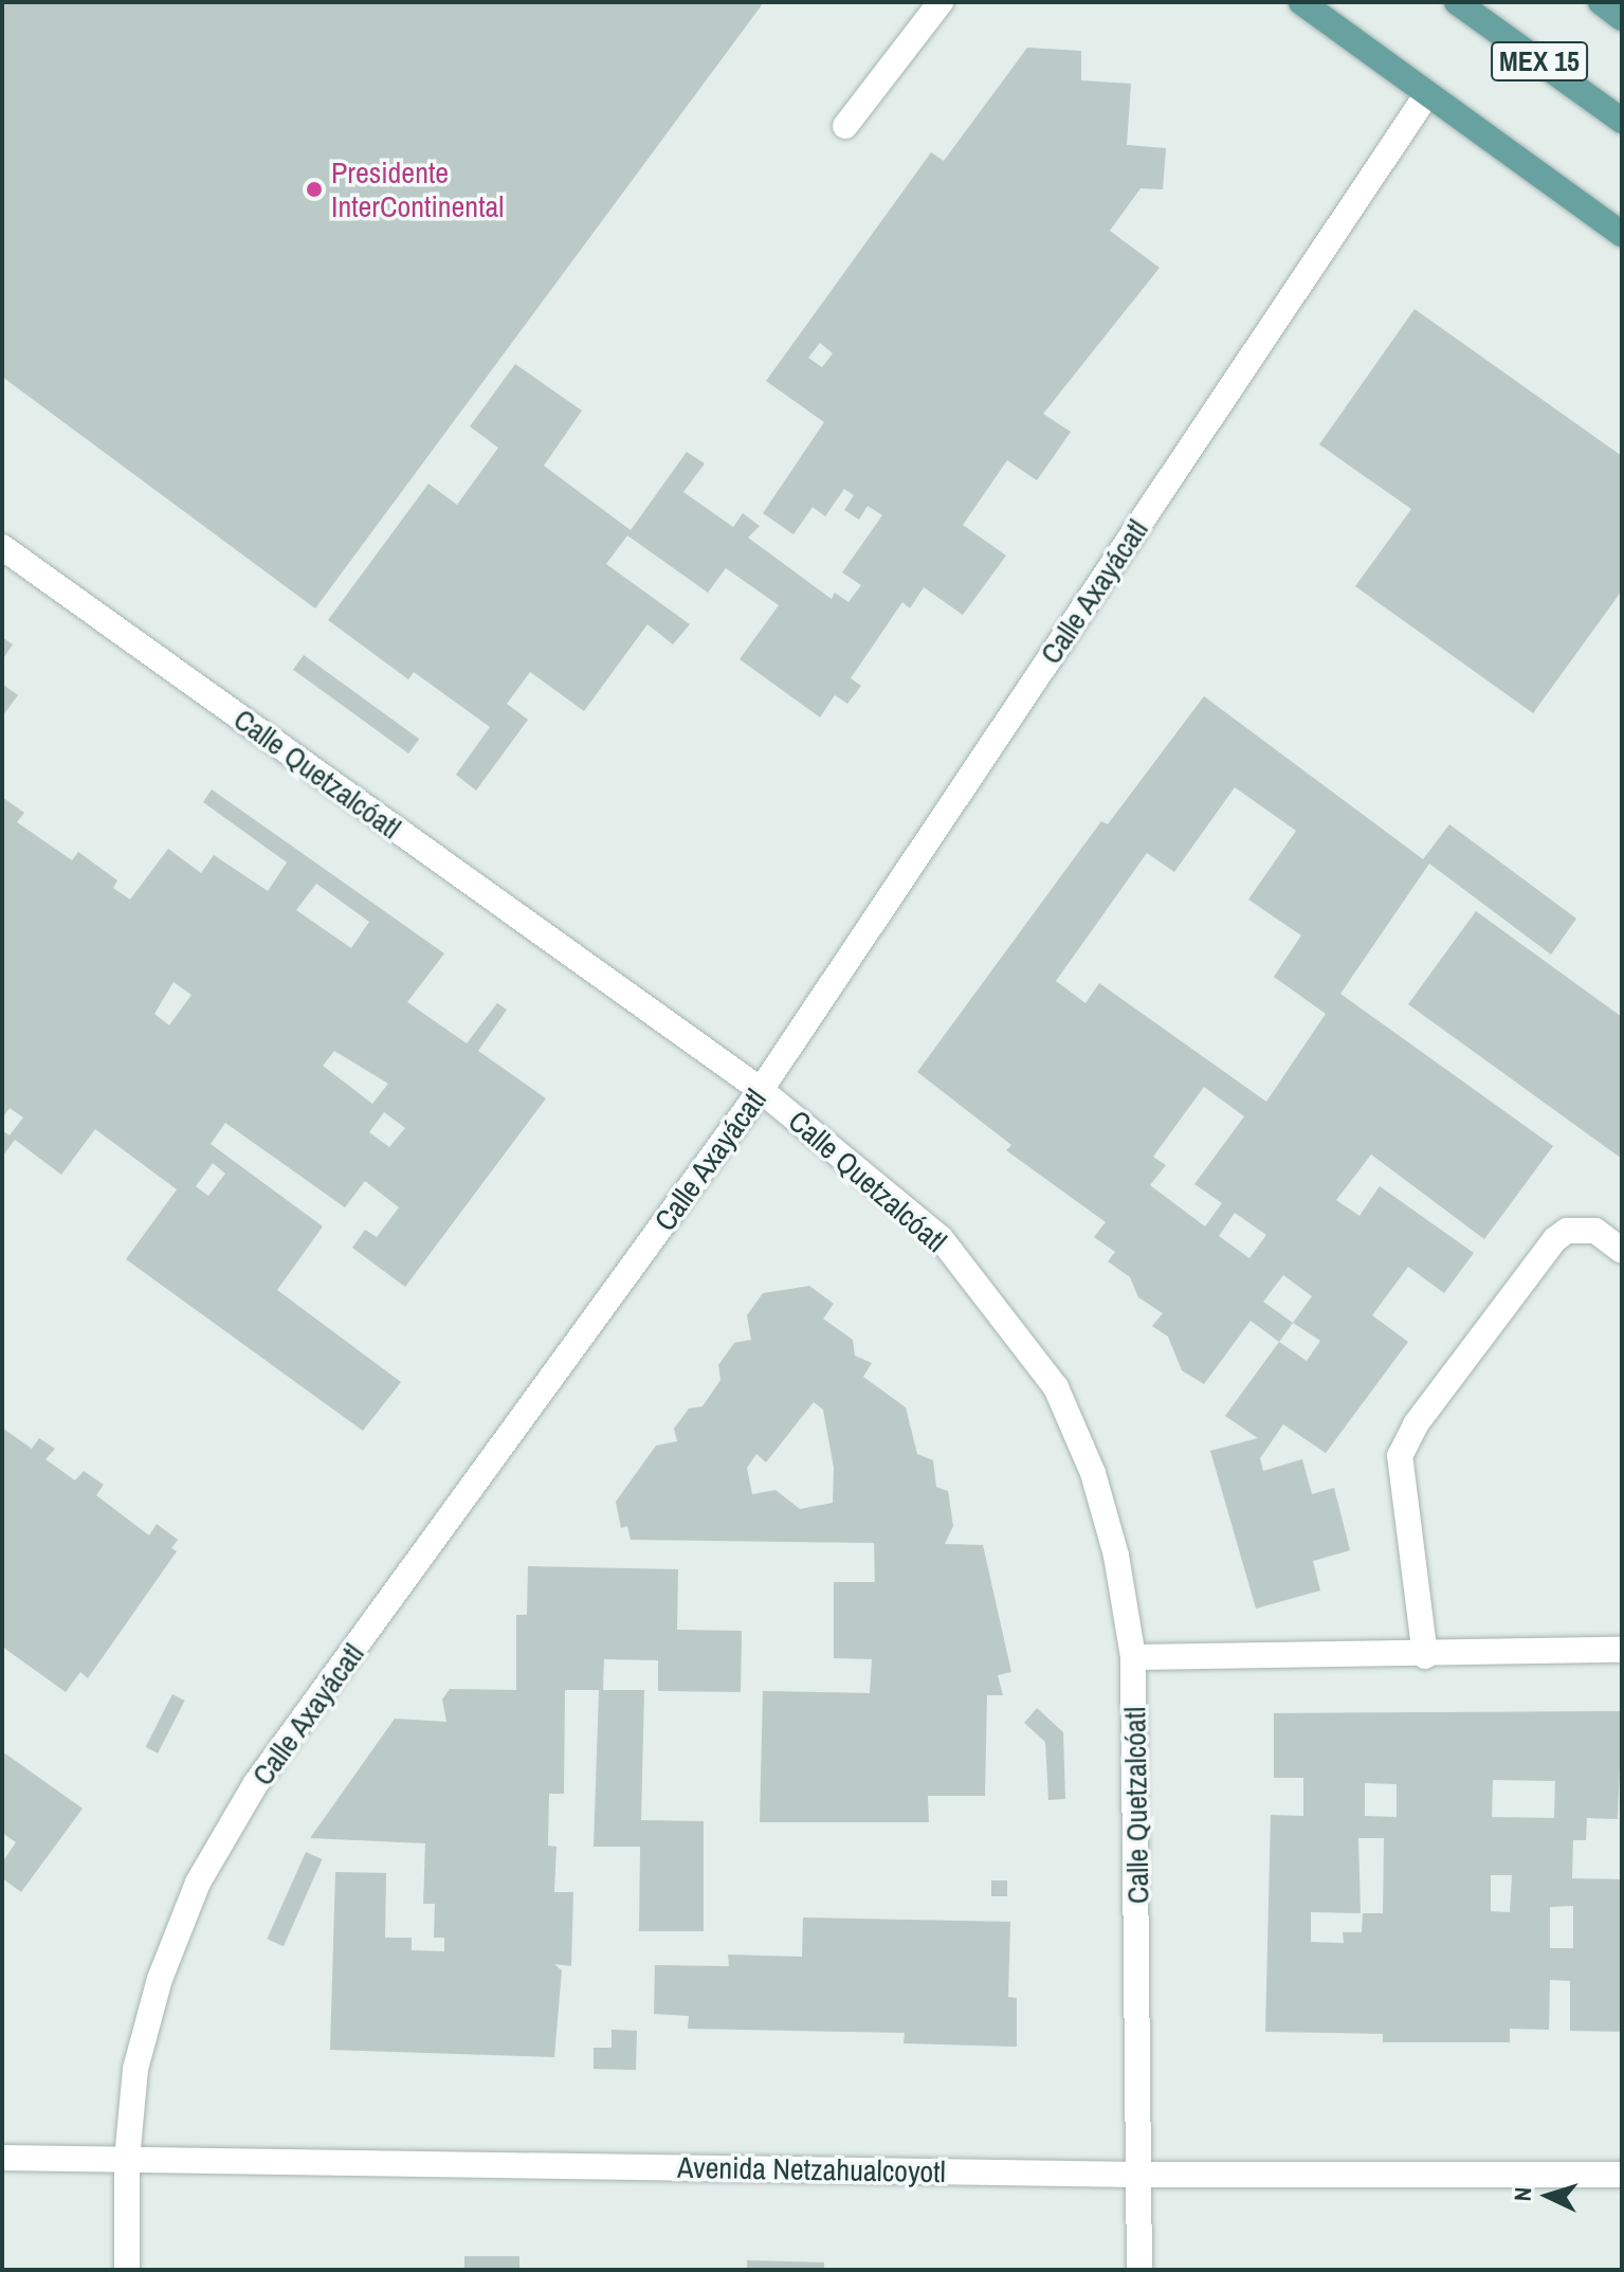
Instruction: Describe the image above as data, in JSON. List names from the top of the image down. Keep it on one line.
{"streets":{"main road":["MEX 15"],"street":["Calle Axayácatl","Calle Quetzalcóatl","Avenida Netzahualcoyotl"]},"crossings":[["Calle Axayácatl","Calle Quetzalcóatl"],["Calle Axayácatl","Avenida Netzahualcoyotl"],["Calle Quetzalcóatl","Avenida Netzahualcoyotl"]],"places":["Presidente InterContinental"],"north":"left"}
